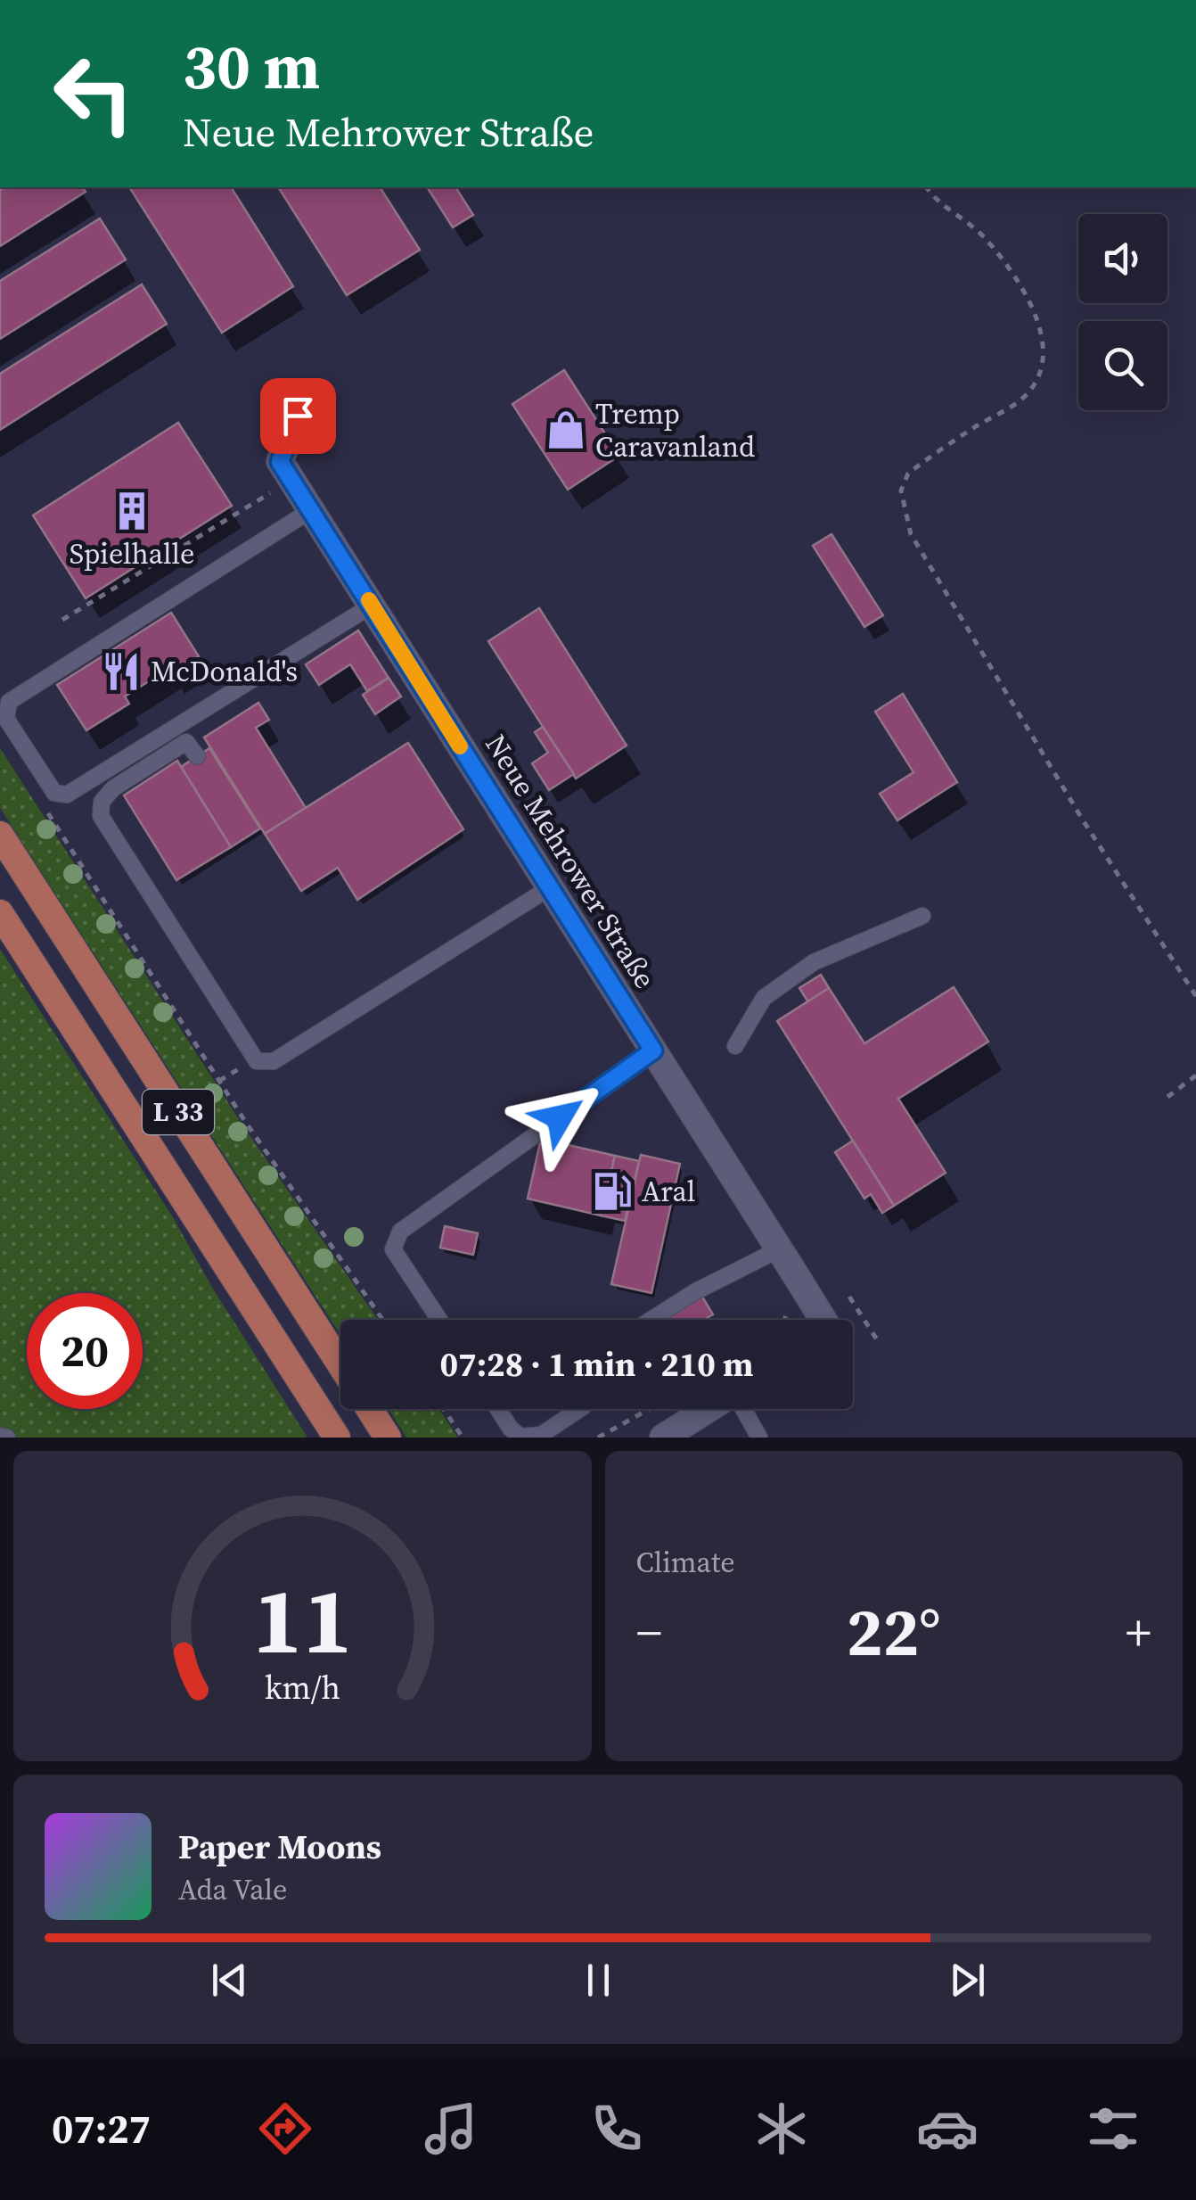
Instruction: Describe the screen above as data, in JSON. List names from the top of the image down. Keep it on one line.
{"streets":{"main road":["L 33"],"street":["Neue Mehrower Straße"]},"places":{"shop":["Tremp Caravanland"],"building":["Spielhalle"],"restaurant":["McDonald's"],"fuel station":["Aral"]},"page":{"turn":["30 m","Neue Mehrower Straße"],"limit":"20","trip":"07:28 · 1 min · 210 m","tile":"Climate","heat":["−","22°","+"],"song":["Paper Moons","Ada Vale"],"tabs":"07:27","gauge":["11","km/h"]}}
